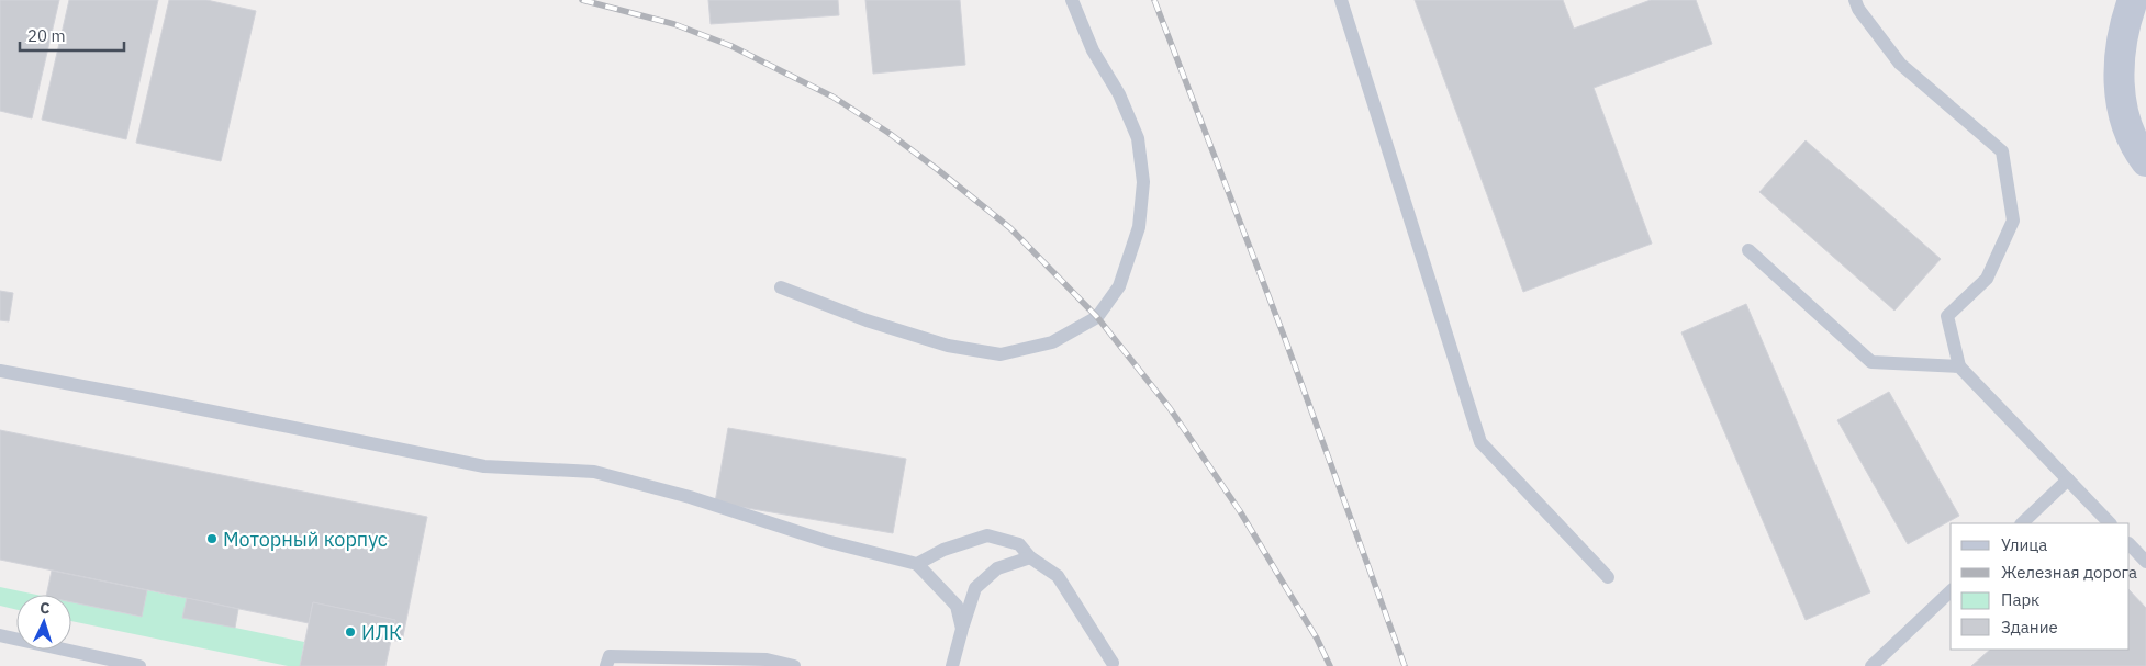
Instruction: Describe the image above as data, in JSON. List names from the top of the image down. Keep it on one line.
{"places":["Моторный корпус","ИЛК"],"legend":["Улица","Железная дорога","Парк","Здание"],"scale_bar":"20 m","north":"top"}
